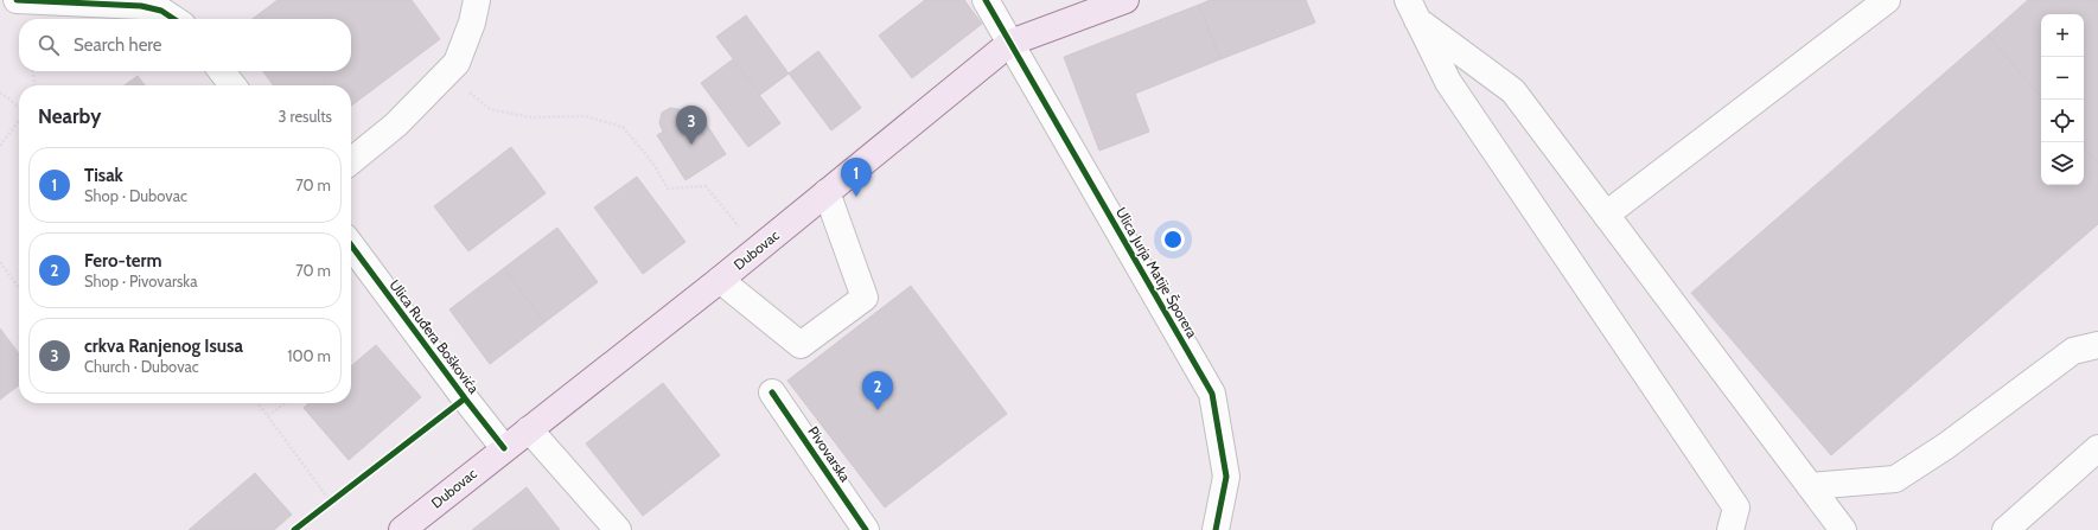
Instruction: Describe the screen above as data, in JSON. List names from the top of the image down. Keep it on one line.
{"streets":{"main road":["Dubovac"],"street":["Ulica Jurja Matije Šporera","Ulica Ruđera Boškovića","Pivovarska"]},"crossings":[["Dubovac","Ulica Jurja Matije Šporera"],["Dubovac","Ulica Ruđera Boškovića"]],"page":{"map_buttons":["+","−"],"search":"Search here","heading":["Nearby","3 results"],"pins":["3","1","2"],"list":[{"mark":"1","name":"Tisak","note":"Shop · Dubovac","value":"70 m"},{"mark":"2","name":"Fero-term","note":"Shop · Pivovarska","value":"70 m"},{"mark":"3","name":"crkva Ranjenog Isusa","note":"Church · Dubovac","value":"100 m"}]}}
